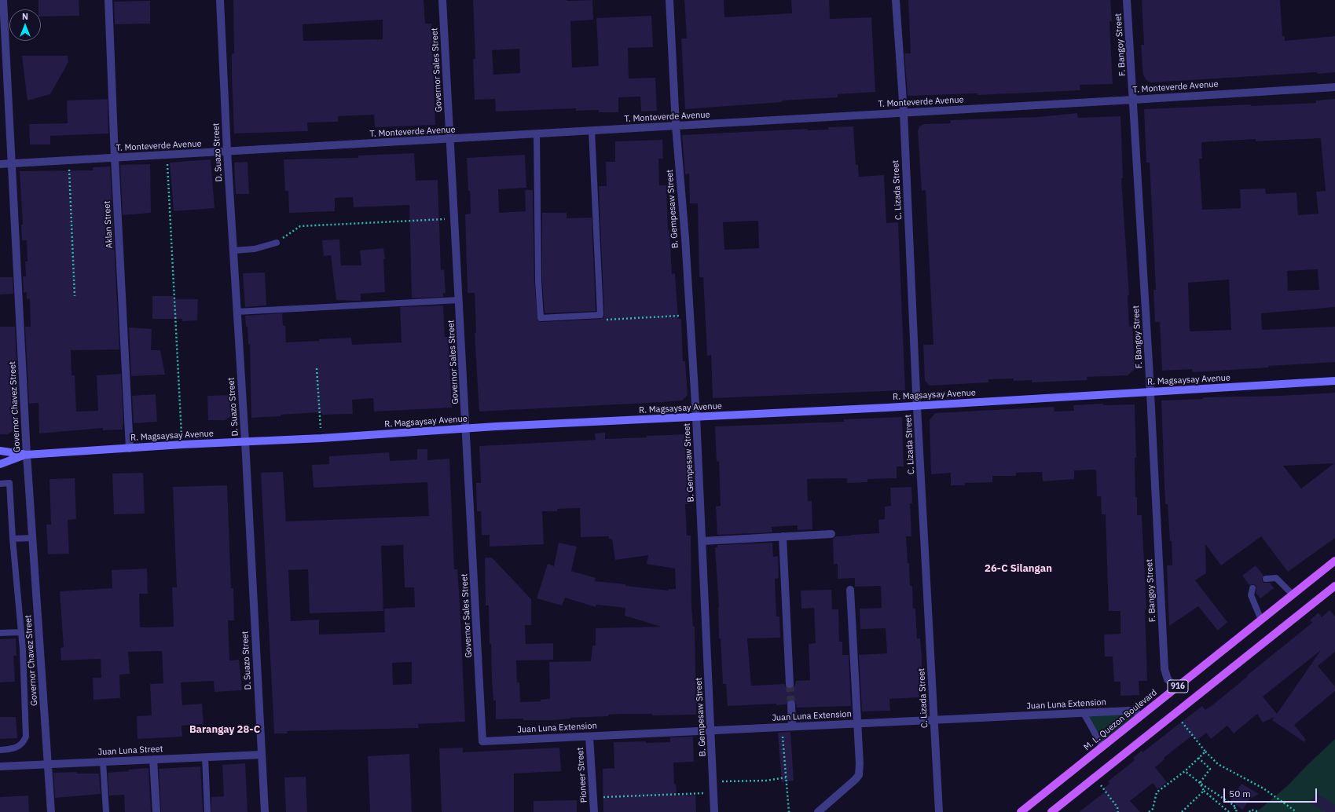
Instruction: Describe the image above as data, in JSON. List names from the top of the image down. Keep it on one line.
{"streets":{"main road":["R. Magsaysay Avenue","916","M. L. Quezon Boulevard"],"street":["F. Bangoy Street","Governor Sales Street","T. Monteverde Avenue","D. Suazo Street","C. Lizada Street","B. Gempesaw Street","Aklan Street","Governor Chavez Street","Juan Luna Extension","Juan Luna Street","Pioneer Street"]},"crossings":[["F. Bangoy Street","T. Monteverde Avenue"],["F. Bangoy Street","R. Magsaysay Avenue"],["F. Bangoy Street","M. L. Quezon Boulevard"],["Governor Sales Street","T. Monteverde Avenue"],["Governor Sales Street","R. Magsaysay Avenue"],["Governor Sales Street","Juan Luna Extension"],["T. Monteverde Avenue","D. Suazo Street"],["T. Monteverde Avenue","C. Lizada Street"],["T. Monteverde Avenue","B. Gempesaw Street"],["T. Monteverde Avenue","Aklan Street"],["T. Monteverde Avenue","Governor Chavez Street"],["D. Suazo Street","R. Magsaysay Avenue"],["D. Suazo Street","Juan Luna Street"],["C. Lizada Street","R. Magsaysay Avenue"],["C. Lizada Street","Juan Luna Extension"],["B. Gempesaw Street","R. Magsaysay Avenue"],["B. Gempesaw Street","Juan Luna Extension"],["Aklan Street","R. Magsaysay Avenue"],["R. Magsaysay Avenue","Governor Chavez Street"],["Governor Chavez Street","Juan Luna Street"],["Juan Luna Extension","M. L. Quezon Boulevard"],["Juan Luna Extension","Pioneer Street"]],"districts":["26-C Silangan","Barangay 28-C"],"scale_bar":"50 m","north":"top"}
